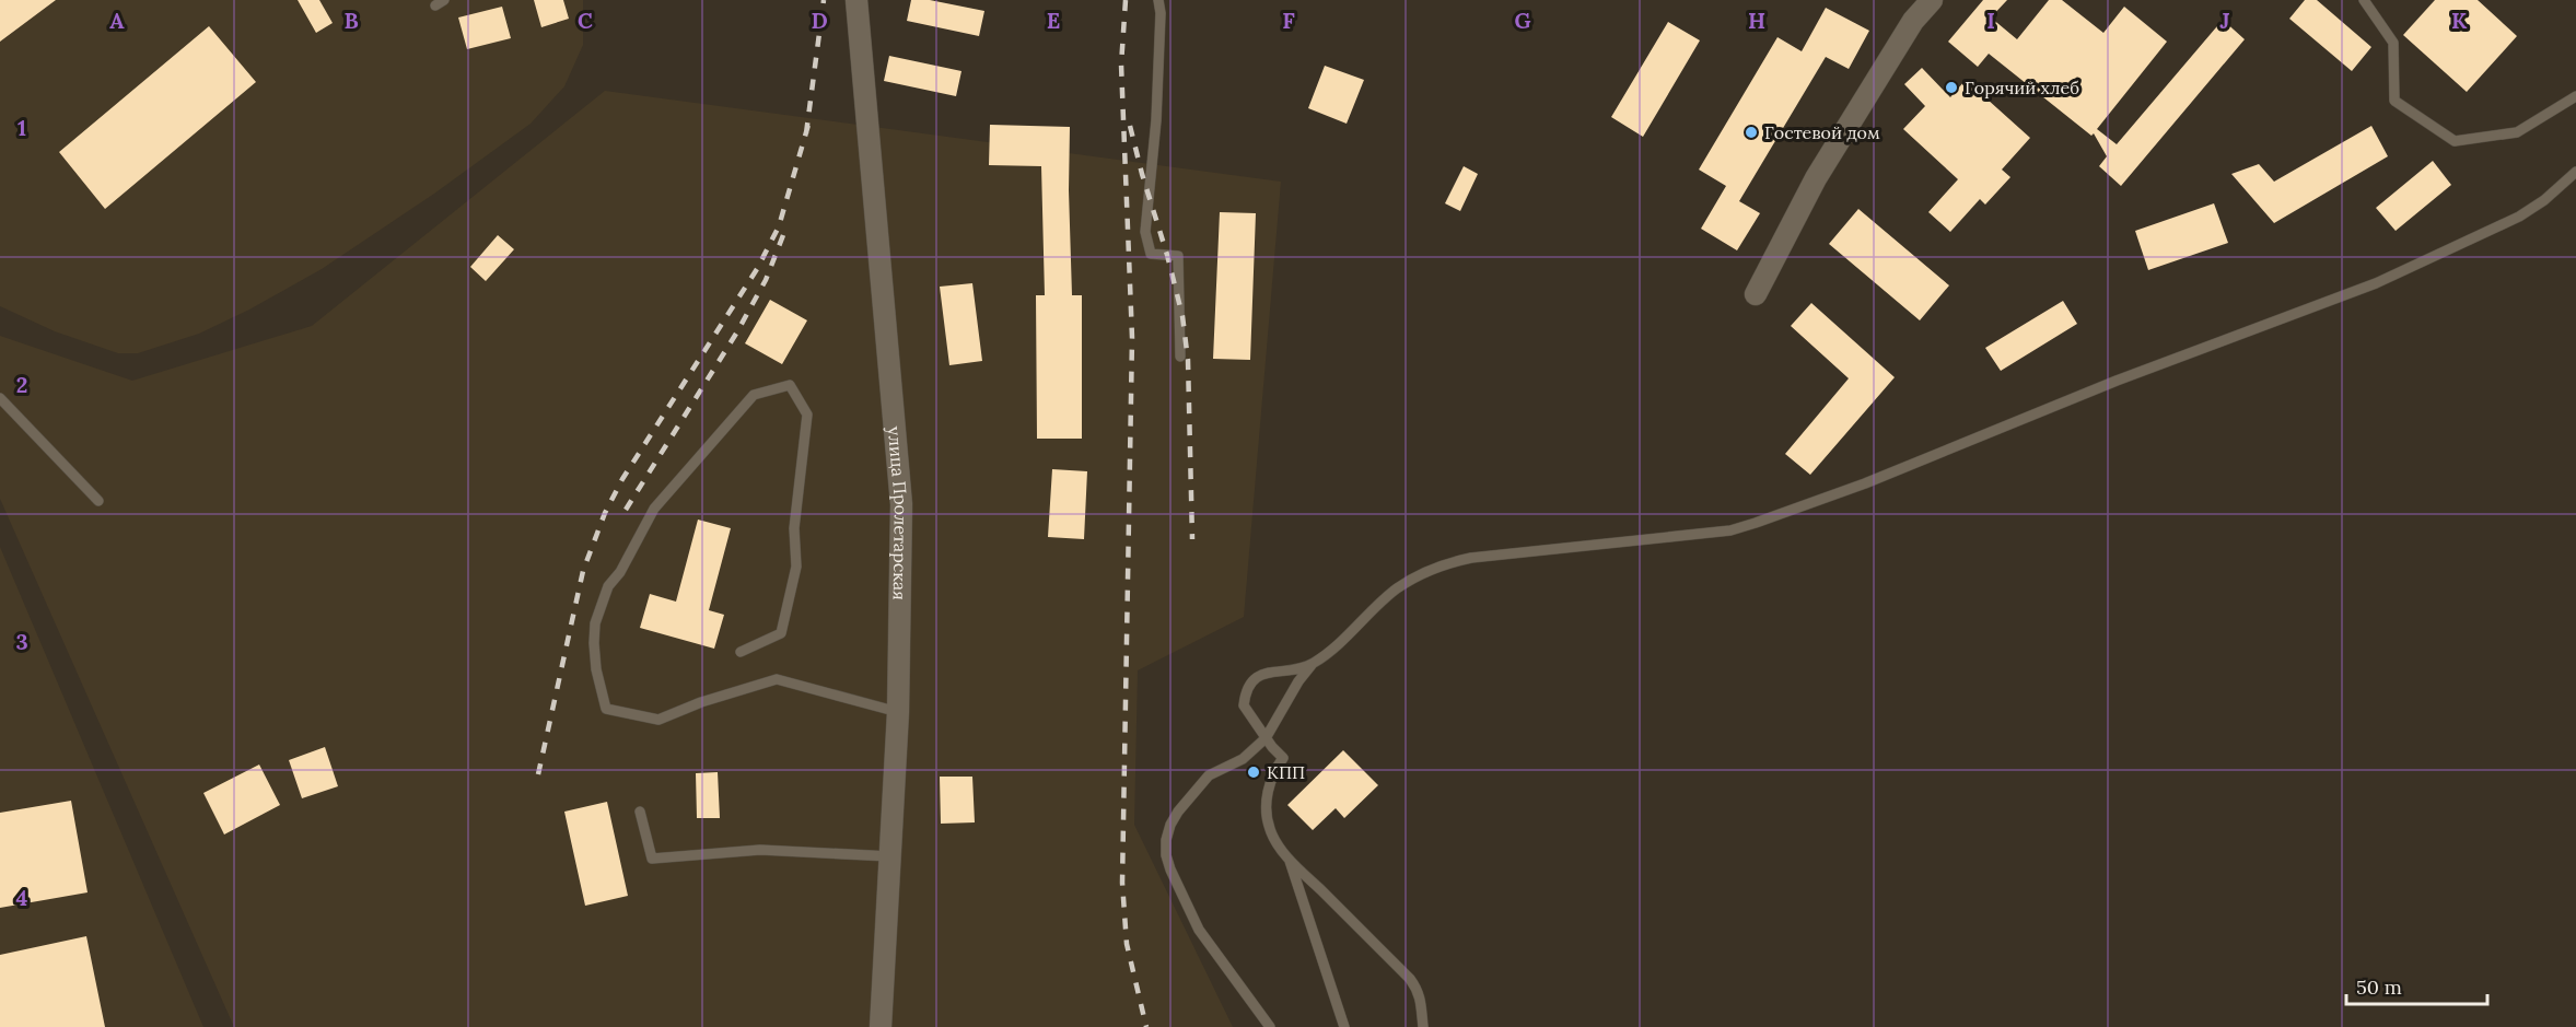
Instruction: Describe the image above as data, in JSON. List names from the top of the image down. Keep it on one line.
{"streets":{"street":["улица Пролетарская"]},"places":["Горячий хлеб","Гостевой дом","КПП"],"scale_bar":"50 m","grid":{"columns":["A","B","C","D","E","F","G","H","I","J","K"],"rows":["1","2","3","4"]}}
